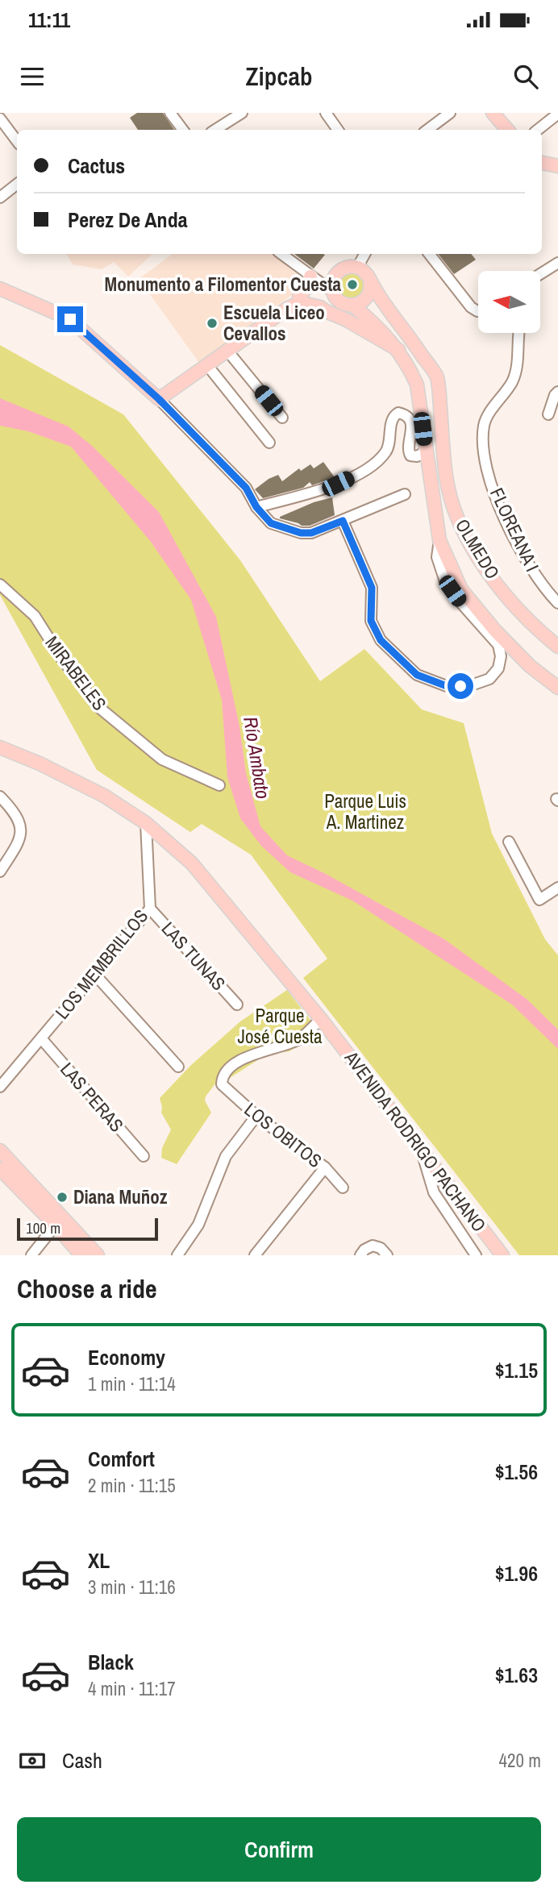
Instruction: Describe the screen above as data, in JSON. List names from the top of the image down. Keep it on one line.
{"streets":{"main road":["OLMEDO","AVENIDA RODRIGO PACHANO"],"street":["FLOREANA I","MIRABELES","LAS TUNAS","LOS MEMBRILLOS","LAS PERAS","LOS OBITOS"]},"crossings":[["LAS TUNAS","LOS MEMBRILLOS"],["LOS MEMBRILLOS","LAS PERAS"],["LOS MEMBRILLOS","AVENIDA RODRIGO PACHANO"],["LOS OBITOS","AVENIDA RODRIGO PACHANO"]],"water":["Río Ambato"],"parks":["Parque Luis A. Martinez","Parque José Cuesta"],"places":["Monumento a Filomentor Cuesta","Escuela Liceo Cevallos","Diana Muñoz"],"scale_bar":"100 m","north":"left","page":{"status":"11:11","header":"Zipcab","banner":["Cactus","Perez De Anda"],"scale":"100 m","heading":"Choose a ride","list":[{"name":"Economy","note":"1 min · 11:14","value":"$1.15"},{"name":"Comfort","note":"2 min · 11:15","value":"$1.56"},{"name":"XL","note":"3 min · 11:16","value":"$1.96"},{"name":"Black","note":"4 min · 11:17","value":"$1.63"}],"pay":["Cash","420 m"],"buttons":"Confirm"}}
